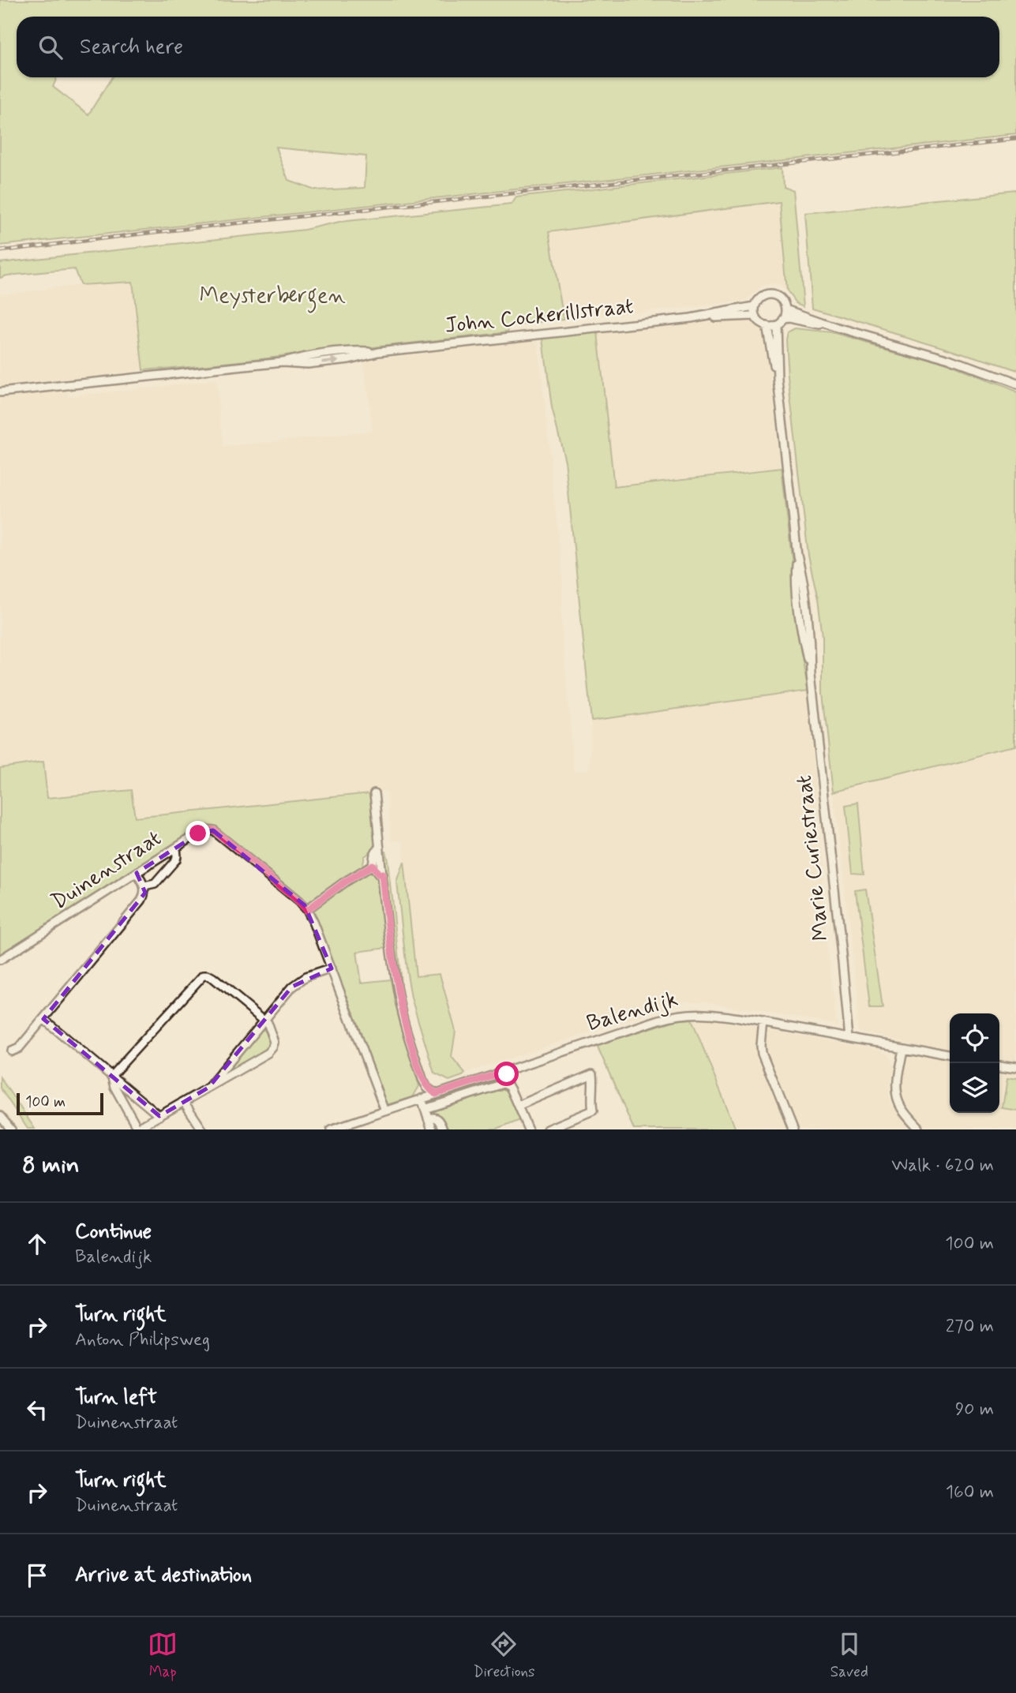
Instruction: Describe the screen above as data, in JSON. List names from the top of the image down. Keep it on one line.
{"streets":{"street":["John Cockerillstraat","Marie Curiestraat","Duinenstraat","Balendijk"]},"crossings":[["Marie Curiestraat","Balendijk"],["Duinenstraat","Balendijk"]],"parks":["Meysterbergen"],"scale_bar":"100 m","page":{"search":"Search here","scale":"100 m","heading":["8 min","Walk · 620 m"],"list":[["Continue","Balendijk","100 m"],["Turn right","Anton Philipsweg","270 m"],["Turn left","Duinenstraat","90 m"],["Turn right","Duinenstraat","160 m"],"Arrive at destination"],"nav":["Map","Directions","Saved"]}}
